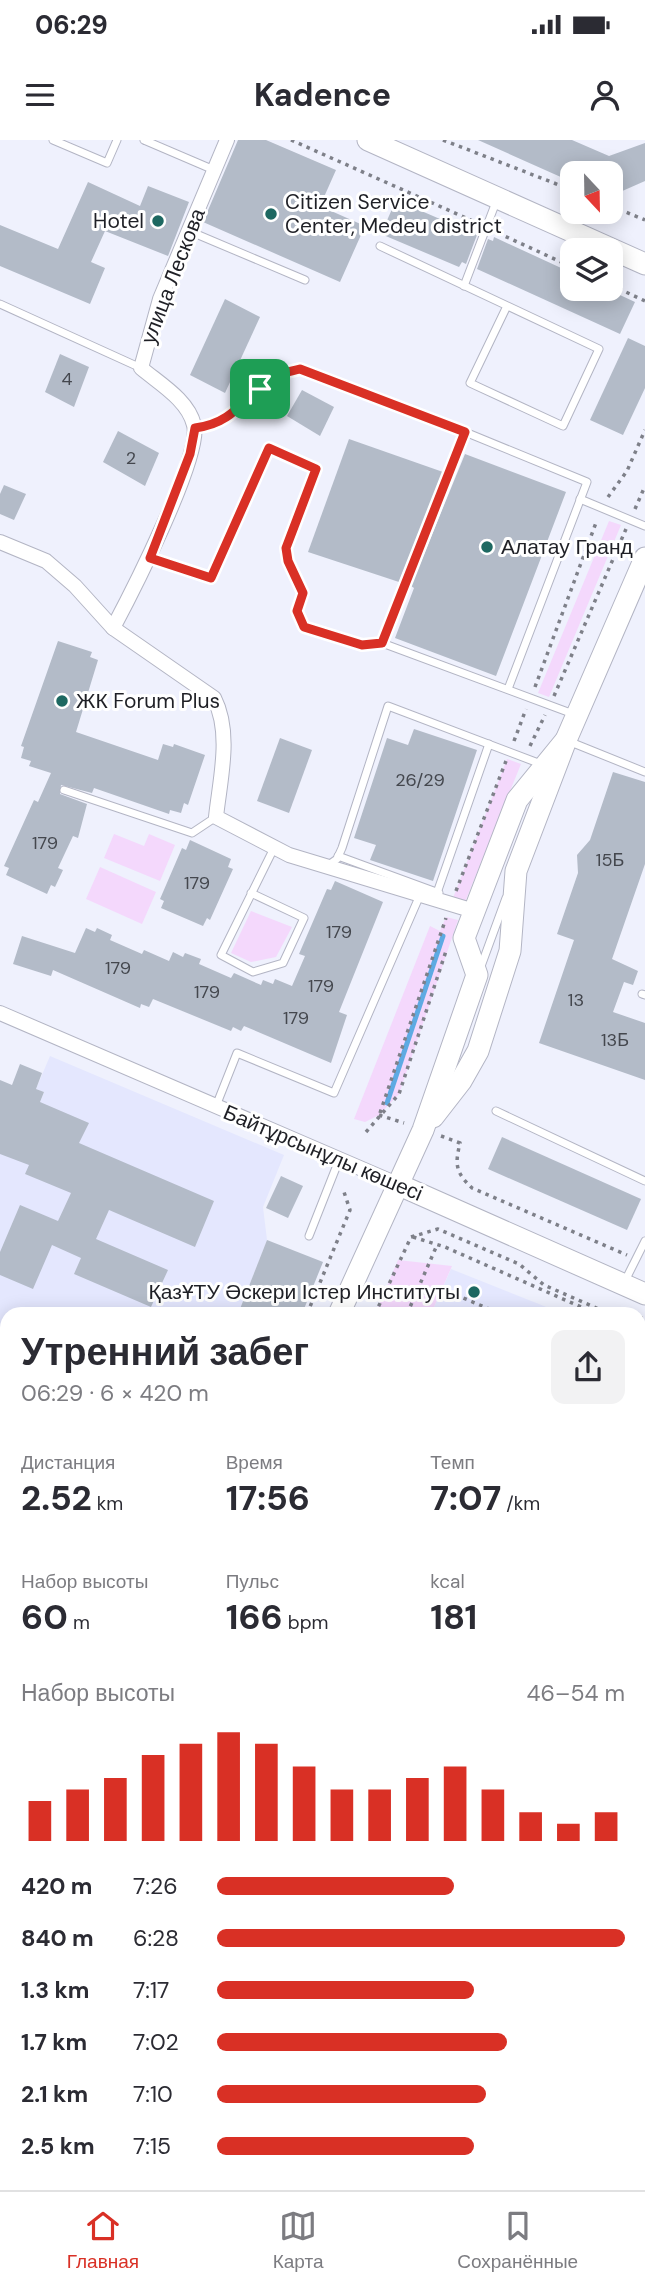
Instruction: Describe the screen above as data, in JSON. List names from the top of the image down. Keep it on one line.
{"streets":{"street":["улица Лескова","Байтұрсынұлы көшесі"]},"places":["Citizen Service Center, Medeu district","Hotel","Алатау Гранд","ЖК Forum Plus","ҚазҰТУ Әскери Істер Институты"],"house_numbers":["4","2","26/29","179","15Б","179","179","179","179","179","13","179","13Б"],"north":"bottom","page":{"status":"06:29","header":"Kadence","heading":["Утренний забег","06:29 · 6 × 420 m"],"stats":[["Дистанция","2.52 km"],["Время","17:56"],["Темп","7:07 /km"],["Набор высоты","60 m"],["Пульс","166 bpm"],["kcal","181"]],"chart":["Набор высоты","46–54 m"],"list":[{"name":"420 m","note":"7:26"},{"name":"840 m","note":"6:28"},{"name":"1.3 km","note":"7:17"},{"name":"1.7 km","note":"7:02"},{"name":"2.1 km","note":"7:10"},{"name":"2.5 km","note":"7:15"}],"tabs":["Главная","Карта","Сохранённые"]}}
